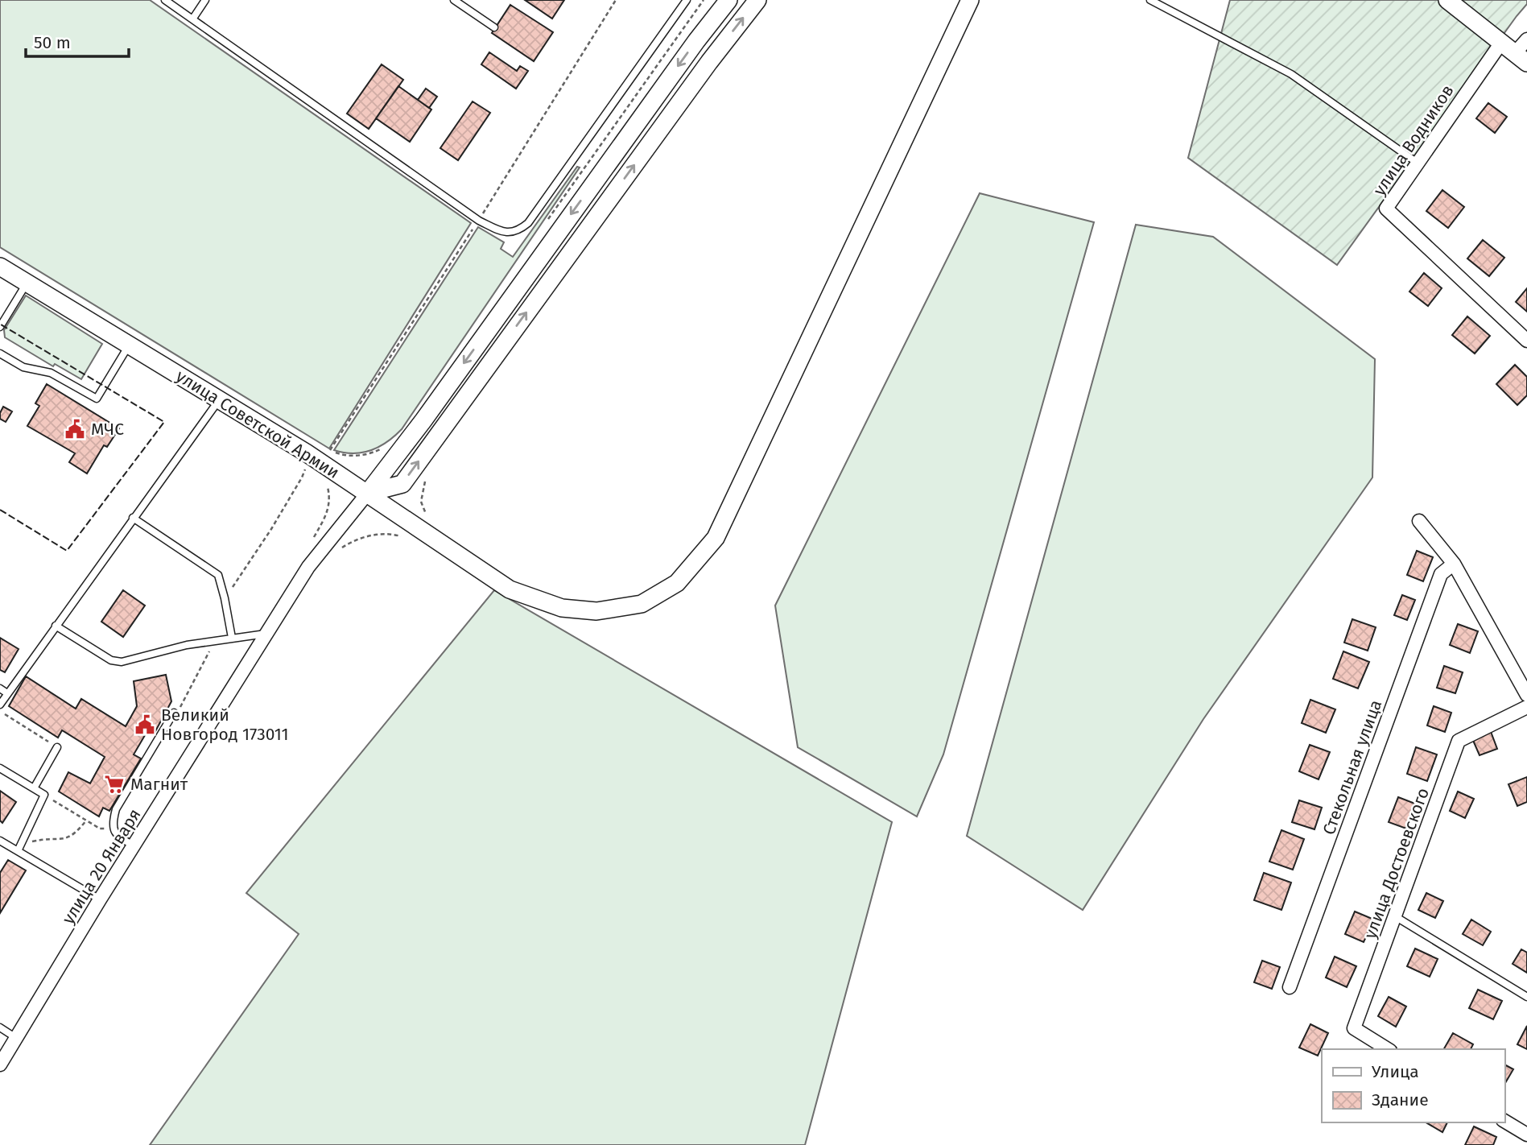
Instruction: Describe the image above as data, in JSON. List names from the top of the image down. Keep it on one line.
{"streets":{"main road":["улица Советской Армии"],"street":["улица Водников","Стекольная улица","улица Достоевского","улица 20 Января"]},"crossings":[["улица Советской Армии","улица 20 Января"]],"places":{"public building":["МЧС","Великий Новгород 173011"],"supermarket":["Магнит"]},"legend":["Улица","Здание"],"scale_bar":"50 m"}
